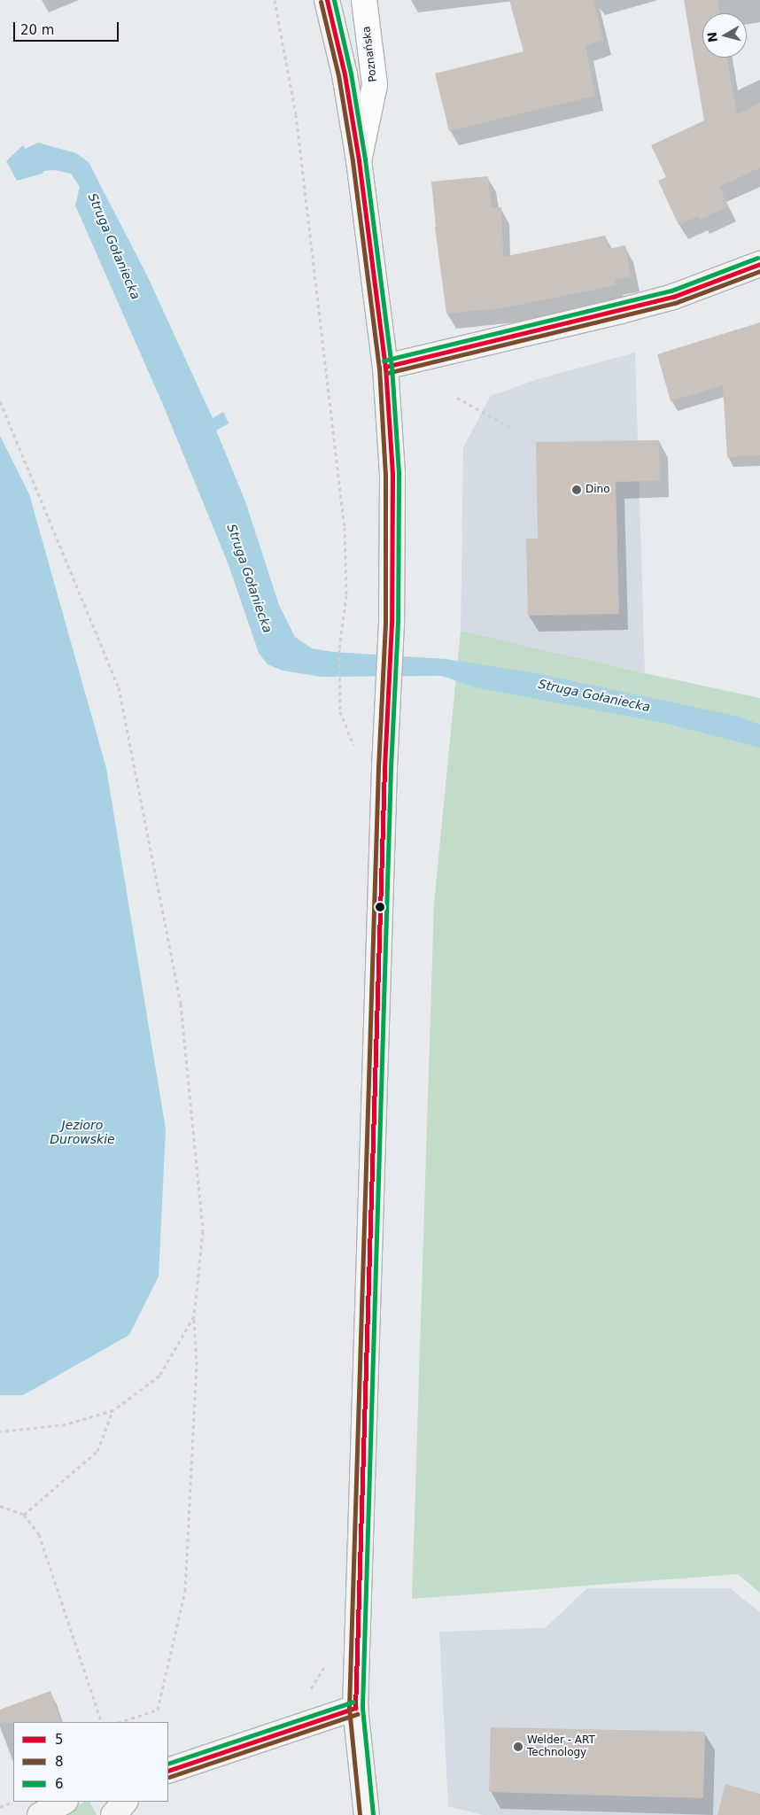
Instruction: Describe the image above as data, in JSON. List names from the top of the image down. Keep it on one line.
{"streets":{"street":["Poznańska"]},"water":["Struga Gołaniecka","Jezioro Durowskie"],"places":["Dino","Welder - ART Technology"],"lines":["transit line 5","transit line 6","transit line 8"],"legend":["5","8","6"],"scale_bar":"20 m","north":"left"}
